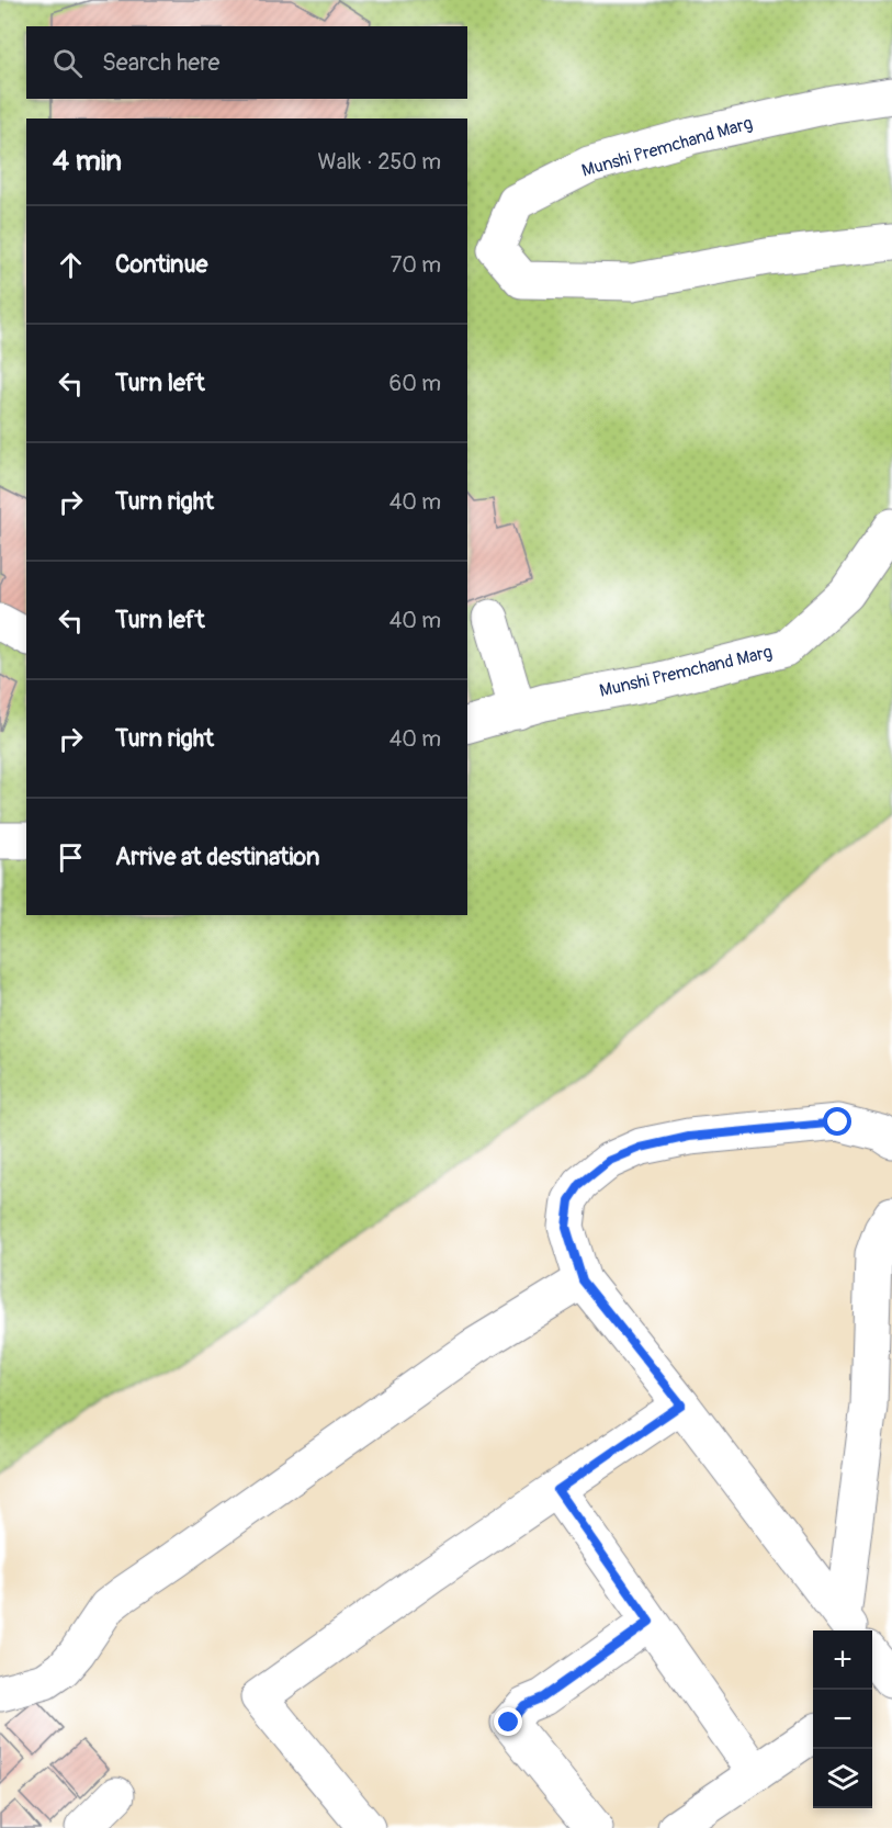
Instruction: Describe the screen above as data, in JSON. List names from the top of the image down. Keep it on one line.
{"streets":{"street":["Munshi Premchand Marg"]},"page":{"search":"Search here","heading":["4 min","Walk · 250 m"],"list":[["Continue","70 m"],["Turn left","60 m"],["Turn right","40 m"],["Turn left","40 m"],["Turn right","40 m"],"Arrive at destination"],"map_buttons":["+","−"]}}
